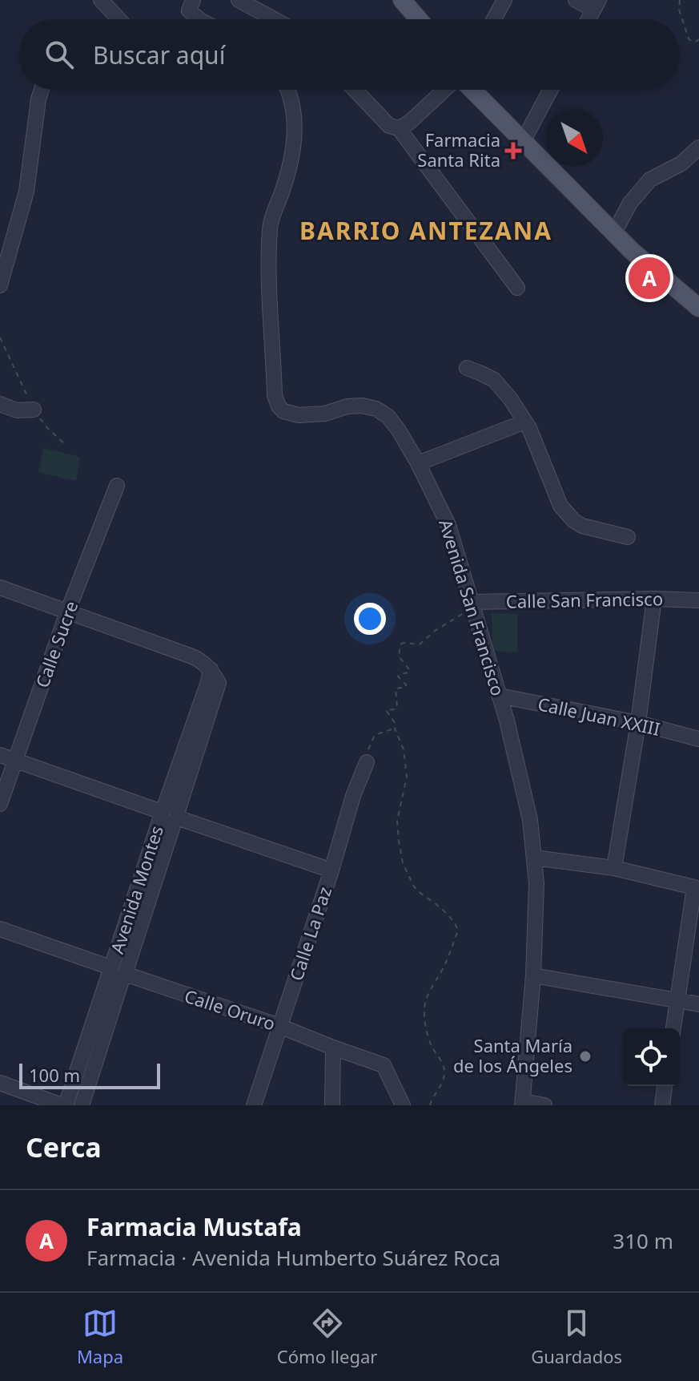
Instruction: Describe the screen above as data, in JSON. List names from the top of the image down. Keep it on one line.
{"streets":{"street":["Calle San Francisco","Avenida San Francisco","Calle Sucre","Calle Juan XXIII","Avenida Montes","Calle La Paz","Calle Oruro"]},"crossings":[["Calle San Francisco","Avenida San Francisco"],["Avenida San Francisco","Calle Juan XXIII"],["Calle Sucre","Avenida Montes"],["Avenida Montes","Calle Oruro"],["Calle La Paz","Calle Oruro"]],"districts":["BARRIO ANTEZANA"],"places":{"health":["Farmacia Santa Rita"],"other":["Santa María de los Ángeles"]},"scale_bar":"100 m","north":"bottom right","page":{"search":"Buscar aquí","pins":"A","scale":"100 m","heading":"Cerca","list":[{"mark":"A","name":"Farmacia Mustafa","note":"Farmacia · Avenida Humberto Suárez Roca","value":"310 m"}],"nav":["Mapa","Cómo llegar","Guardados"]}}
